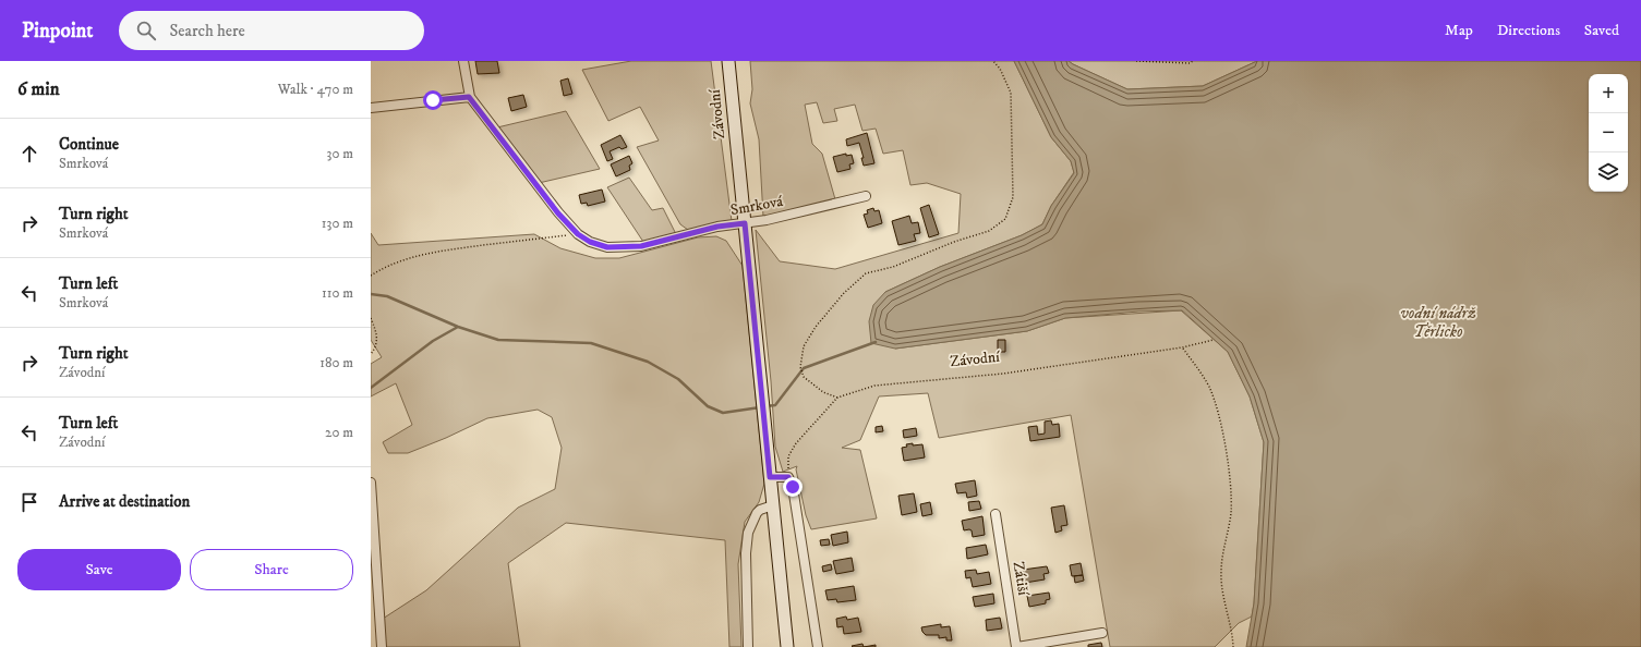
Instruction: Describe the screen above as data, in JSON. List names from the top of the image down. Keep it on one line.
{"streets":{"main road":["Závodní"],"street":["Smrková","Zátiší"]},"crossings":[["Závodní","Smrková"]],"water":["vodní nádrž Těrlicko"],"page":{"header":"Pinpoint","search":"Search here","nav":["Map","Directions","Saved"],"heading":["6 min","Walk · 470 m"],"map_buttons":["+","−"],"list":[["Continue","Smrková","30 m"],["Turn right","Smrková","130 m"],["Turn left","Smrková","110 m"],["Turn right","Závodní","180 m"],["Turn left","Závodní","20 m"],"Arrive at destination"],"buttons":["Save","Share"]}}
